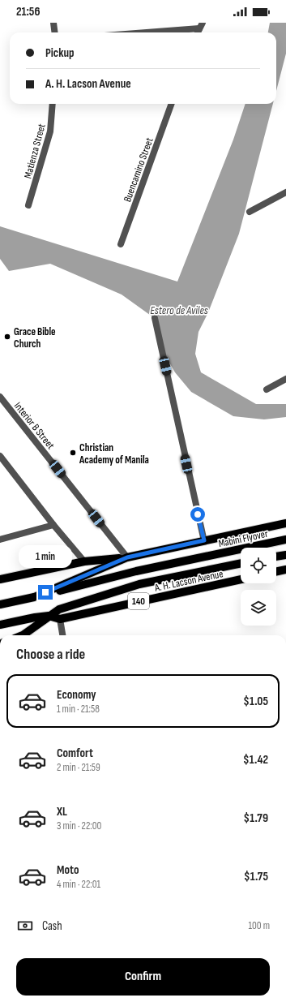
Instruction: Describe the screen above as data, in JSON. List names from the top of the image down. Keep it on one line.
{"streets":{"main road":["Mabini Flyover","A. H. Lacson Avenue","140"],"street":["Matienza Street","Buencamino Street","Interior B Street"]},"crossings":[["A. H. Lacson Avenue","140"]],"water":["Estero de Aviles"],"places":["Grace Bible Church","Christian Academy of Manila"],"page":{"status":"21:56","banner":["Pickup","A. H. Lacson Avenue"],"bubble":"1 min","heading":"Choose a ride","list":[{"name":"Economy","note":"1 min · 21:58","value":"$1.05"},{"name":"Comfort","note":"2 min · 21:59","value":"$1.42"},{"name":"XL","note":"3 min · 22:00","value":"$1.79"},{"name":"Moto","note":"4 min · 22:01","value":"$1.75"}],"pay":["Cash","100 m"],"buttons":"Confirm"}}
